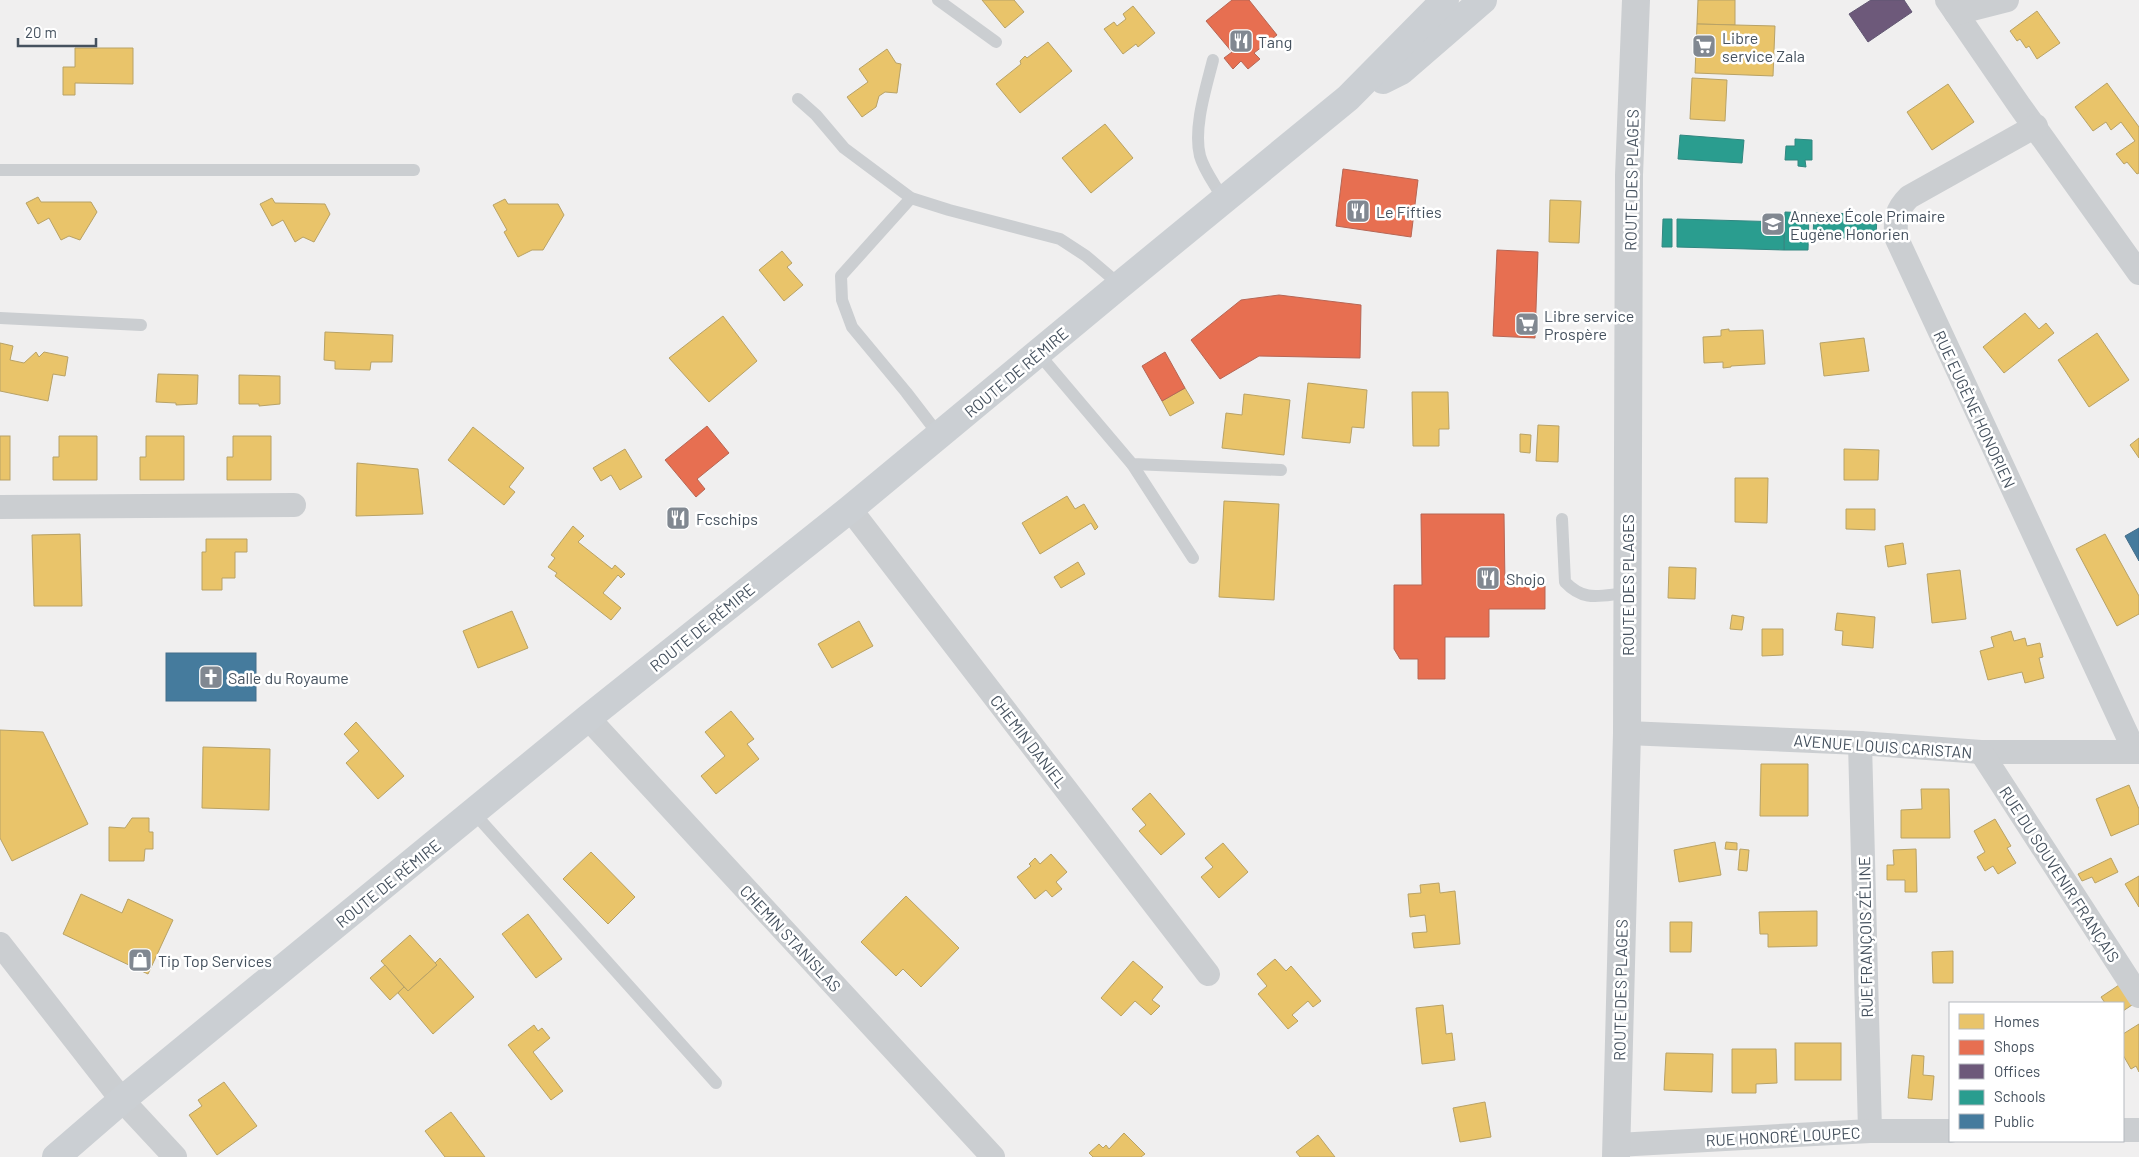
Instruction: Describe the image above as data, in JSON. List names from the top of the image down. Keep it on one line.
{"streets":{"main road":["ROUTE DE RÉMIRE"],"street":["ROUTE DES PLAGES","RUE EUGÈNE HONORIEN","CHEMIN DANIEL","AVENUE LOUIS CARISTAN","RUE DU SOUVENIR FRANÇAIS","RUE FRANÇOIS ZÉLINE","CHEMIN STANISLAS","RUE HONORÉ LOUPEC"]},"crossings":[["ROUTE DES PLAGES","AVENUE LOUIS CARISTAN"],["ROUTE DES PLAGES","RUE HONORÉ LOUPEC"],["ROUTE DE RÉMIRE","CHEMIN DANIEL"],["ROUTE DE RÉMIRE","CHEMIN STANISLAS"],["RUE EUGÈNE HONORIEN","AVENUE LOUIS CARISTAN"],["AVENUE LOUIS CARISTAN","RUE DU SOUVENIR FRANÇAIS"],["AVENUE LOUIS CARISTAN","RUE FRANÇOIS ZÉLINE"],["RUE FRANÇOIS ZÉLINE","RUE HONORÉ LOUPEC"]],"places":{"restaurant":["Tang","Le Fifties","Fcschips","Shojo"],"supermarket":["Libre service Zala","Libre service Prospère"],"school or university":["Annexe École Primaire Eugène Honorien"],"church":["Salle du Royaume"],"shop":["Tip Top Services"]},"legend":["Homes","Shops","Offices","Schools","Public"],"scale_bar":"20 m"}
